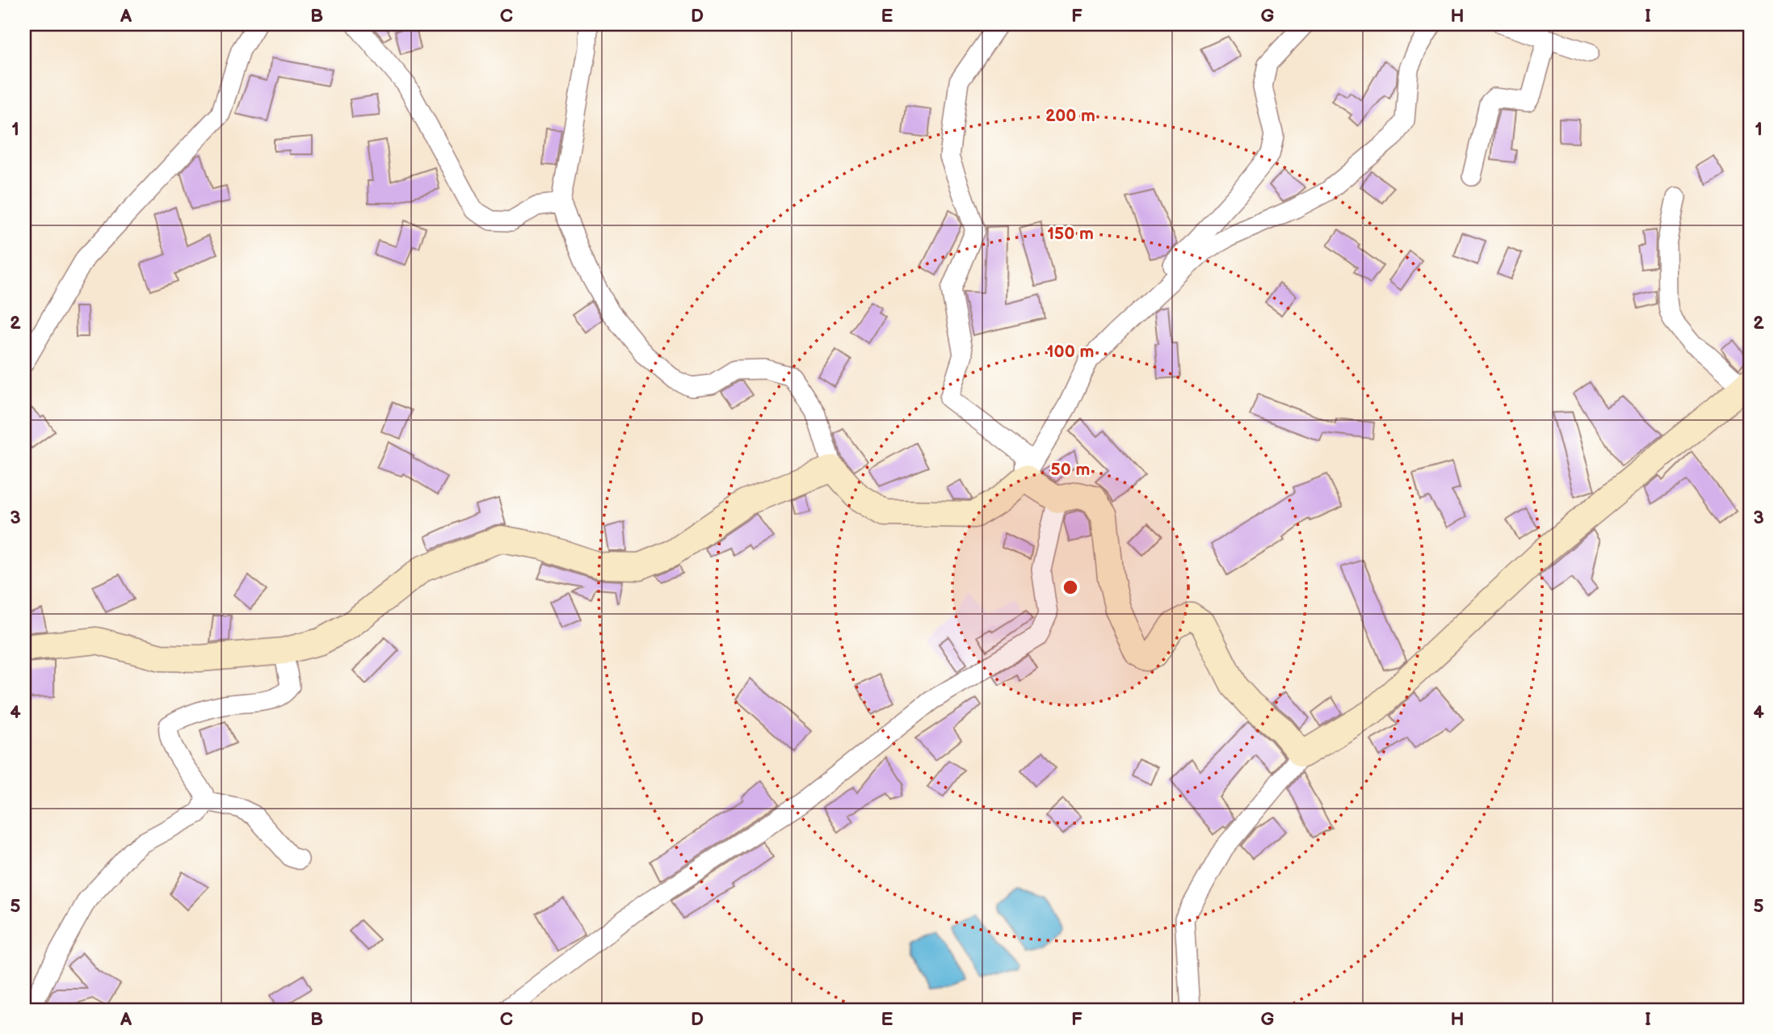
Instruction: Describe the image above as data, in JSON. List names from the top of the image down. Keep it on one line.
{"grid":{"columns":["A","B","C","D","E","F","G","H","I"],"rows":["1","2","3","4","5"]},"rings":["200 m","150 m","100 m","50 m"]}
